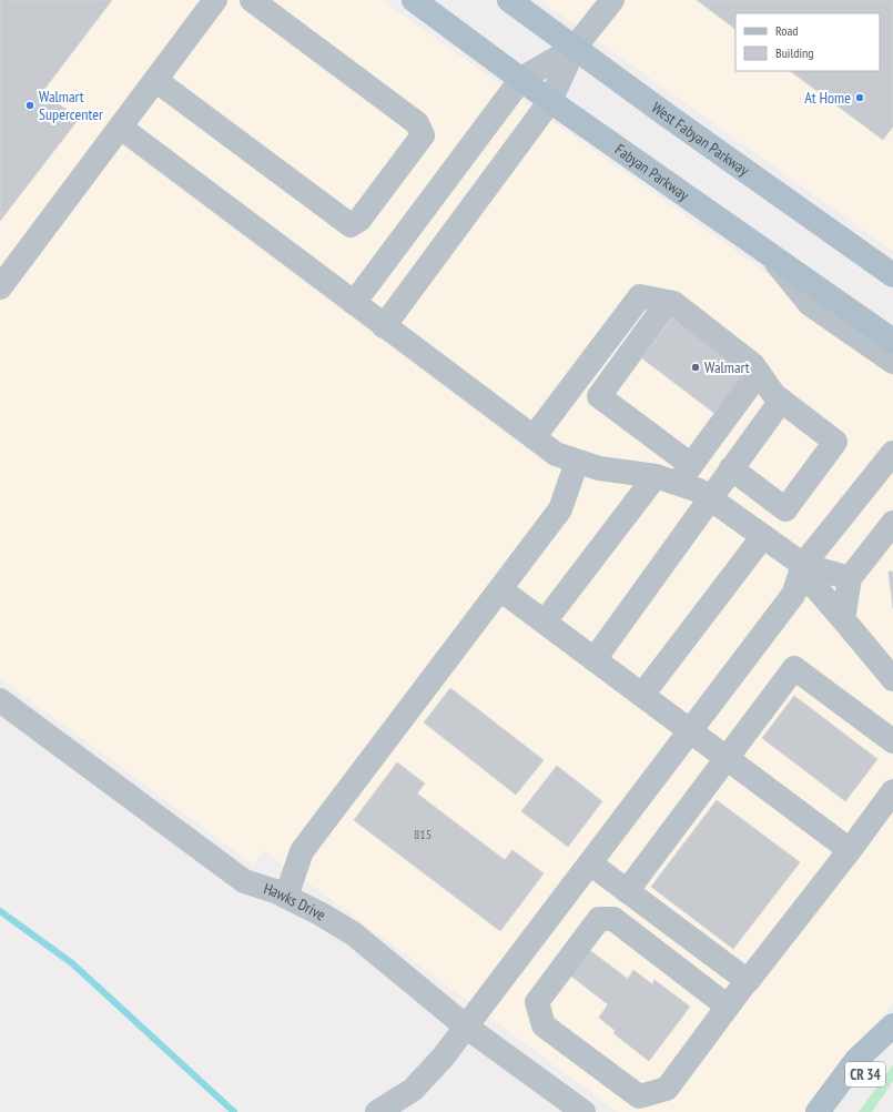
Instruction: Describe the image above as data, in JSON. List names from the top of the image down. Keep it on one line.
{"streets":{"main road":["West Fabyan Parkway","Fabyan Parkway","CR 34"],"street":["Hawks Drive"]},"places":["At Home","Walmart Supercenter","Walmart"],"house_numbers":["815"],"legend":["Road","Building"]}
